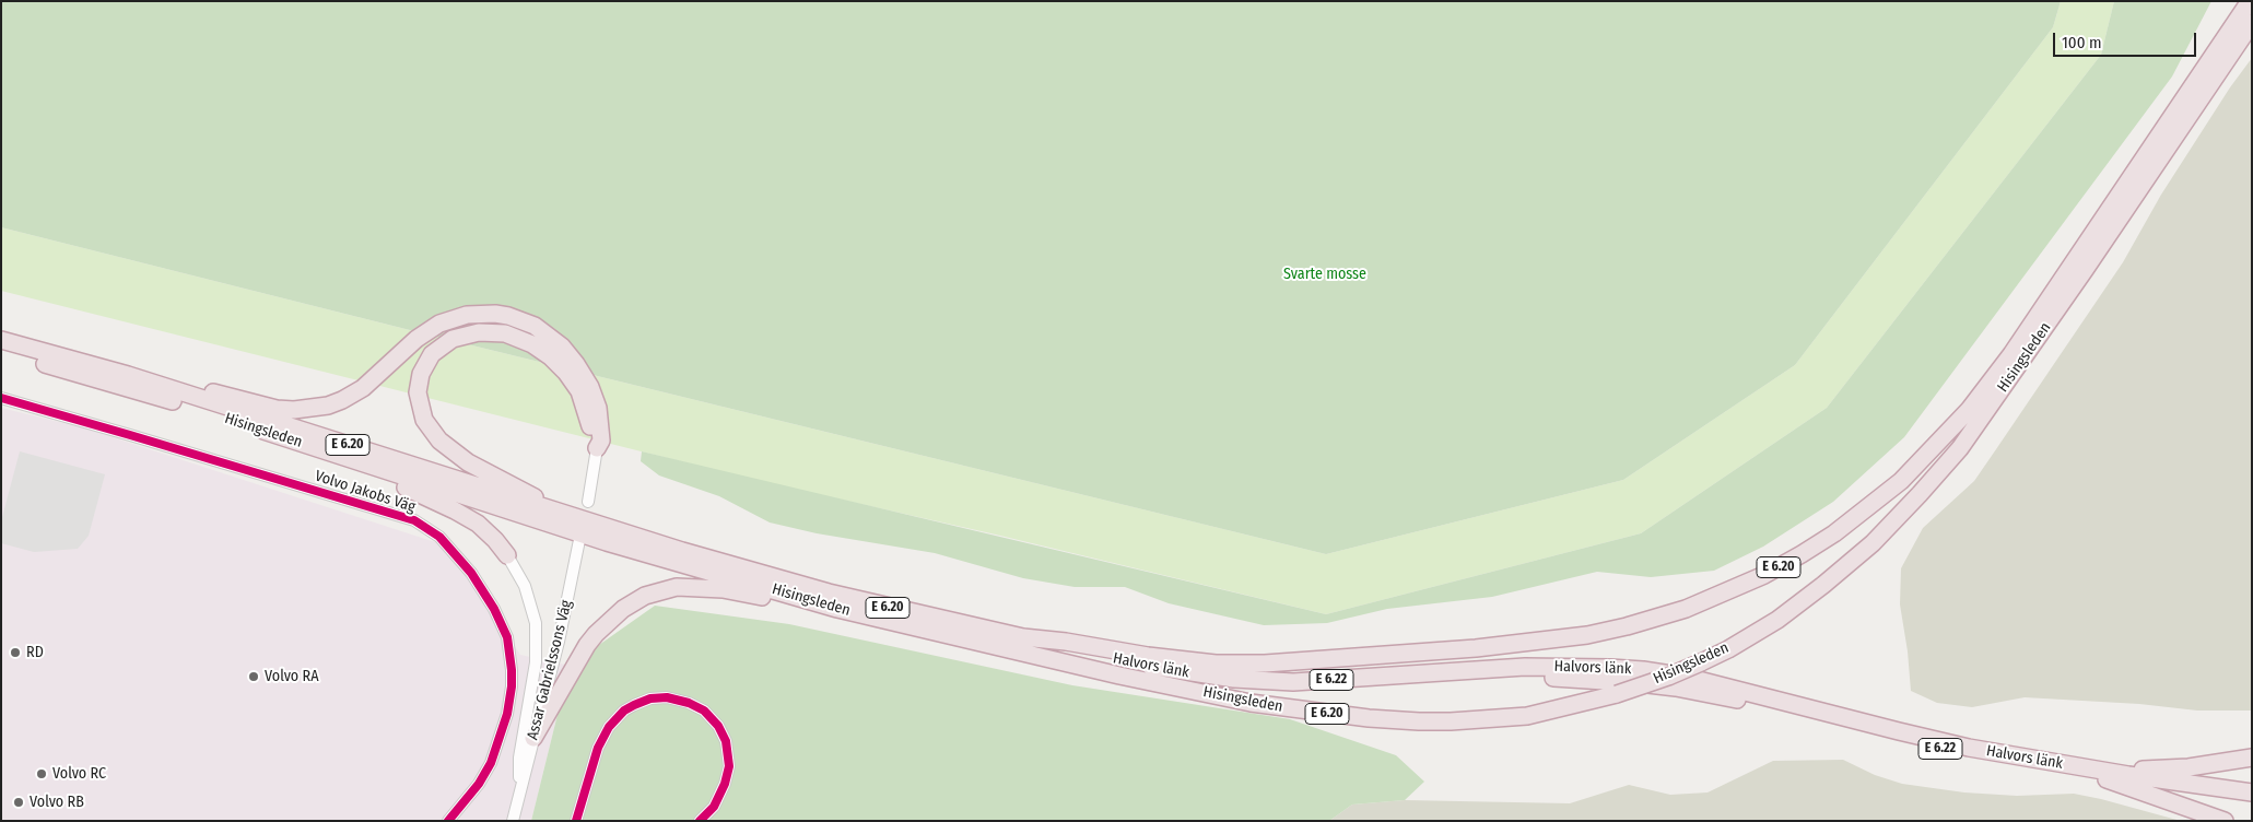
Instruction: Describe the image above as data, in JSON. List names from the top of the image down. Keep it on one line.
{"streets":{"highway":["Hisingsleden","E 6.20","Halvors länk","E 6.22"],"street":["Volvo Jakobs Väg","Assar Gabrielssons Väg"]},"crossings":[["Hisingsleden","E 6.20"],["Hisingsleden","Halvors länk"],["E 6.20","Assar Gabrielssons Väg"],["Halvors länk","E 6.22"]],"parks":["Svarte mosse"],"places":["RD","Volvo RA","Volvo RC","Volvo RB"],"scale_bar":"100 m"}
